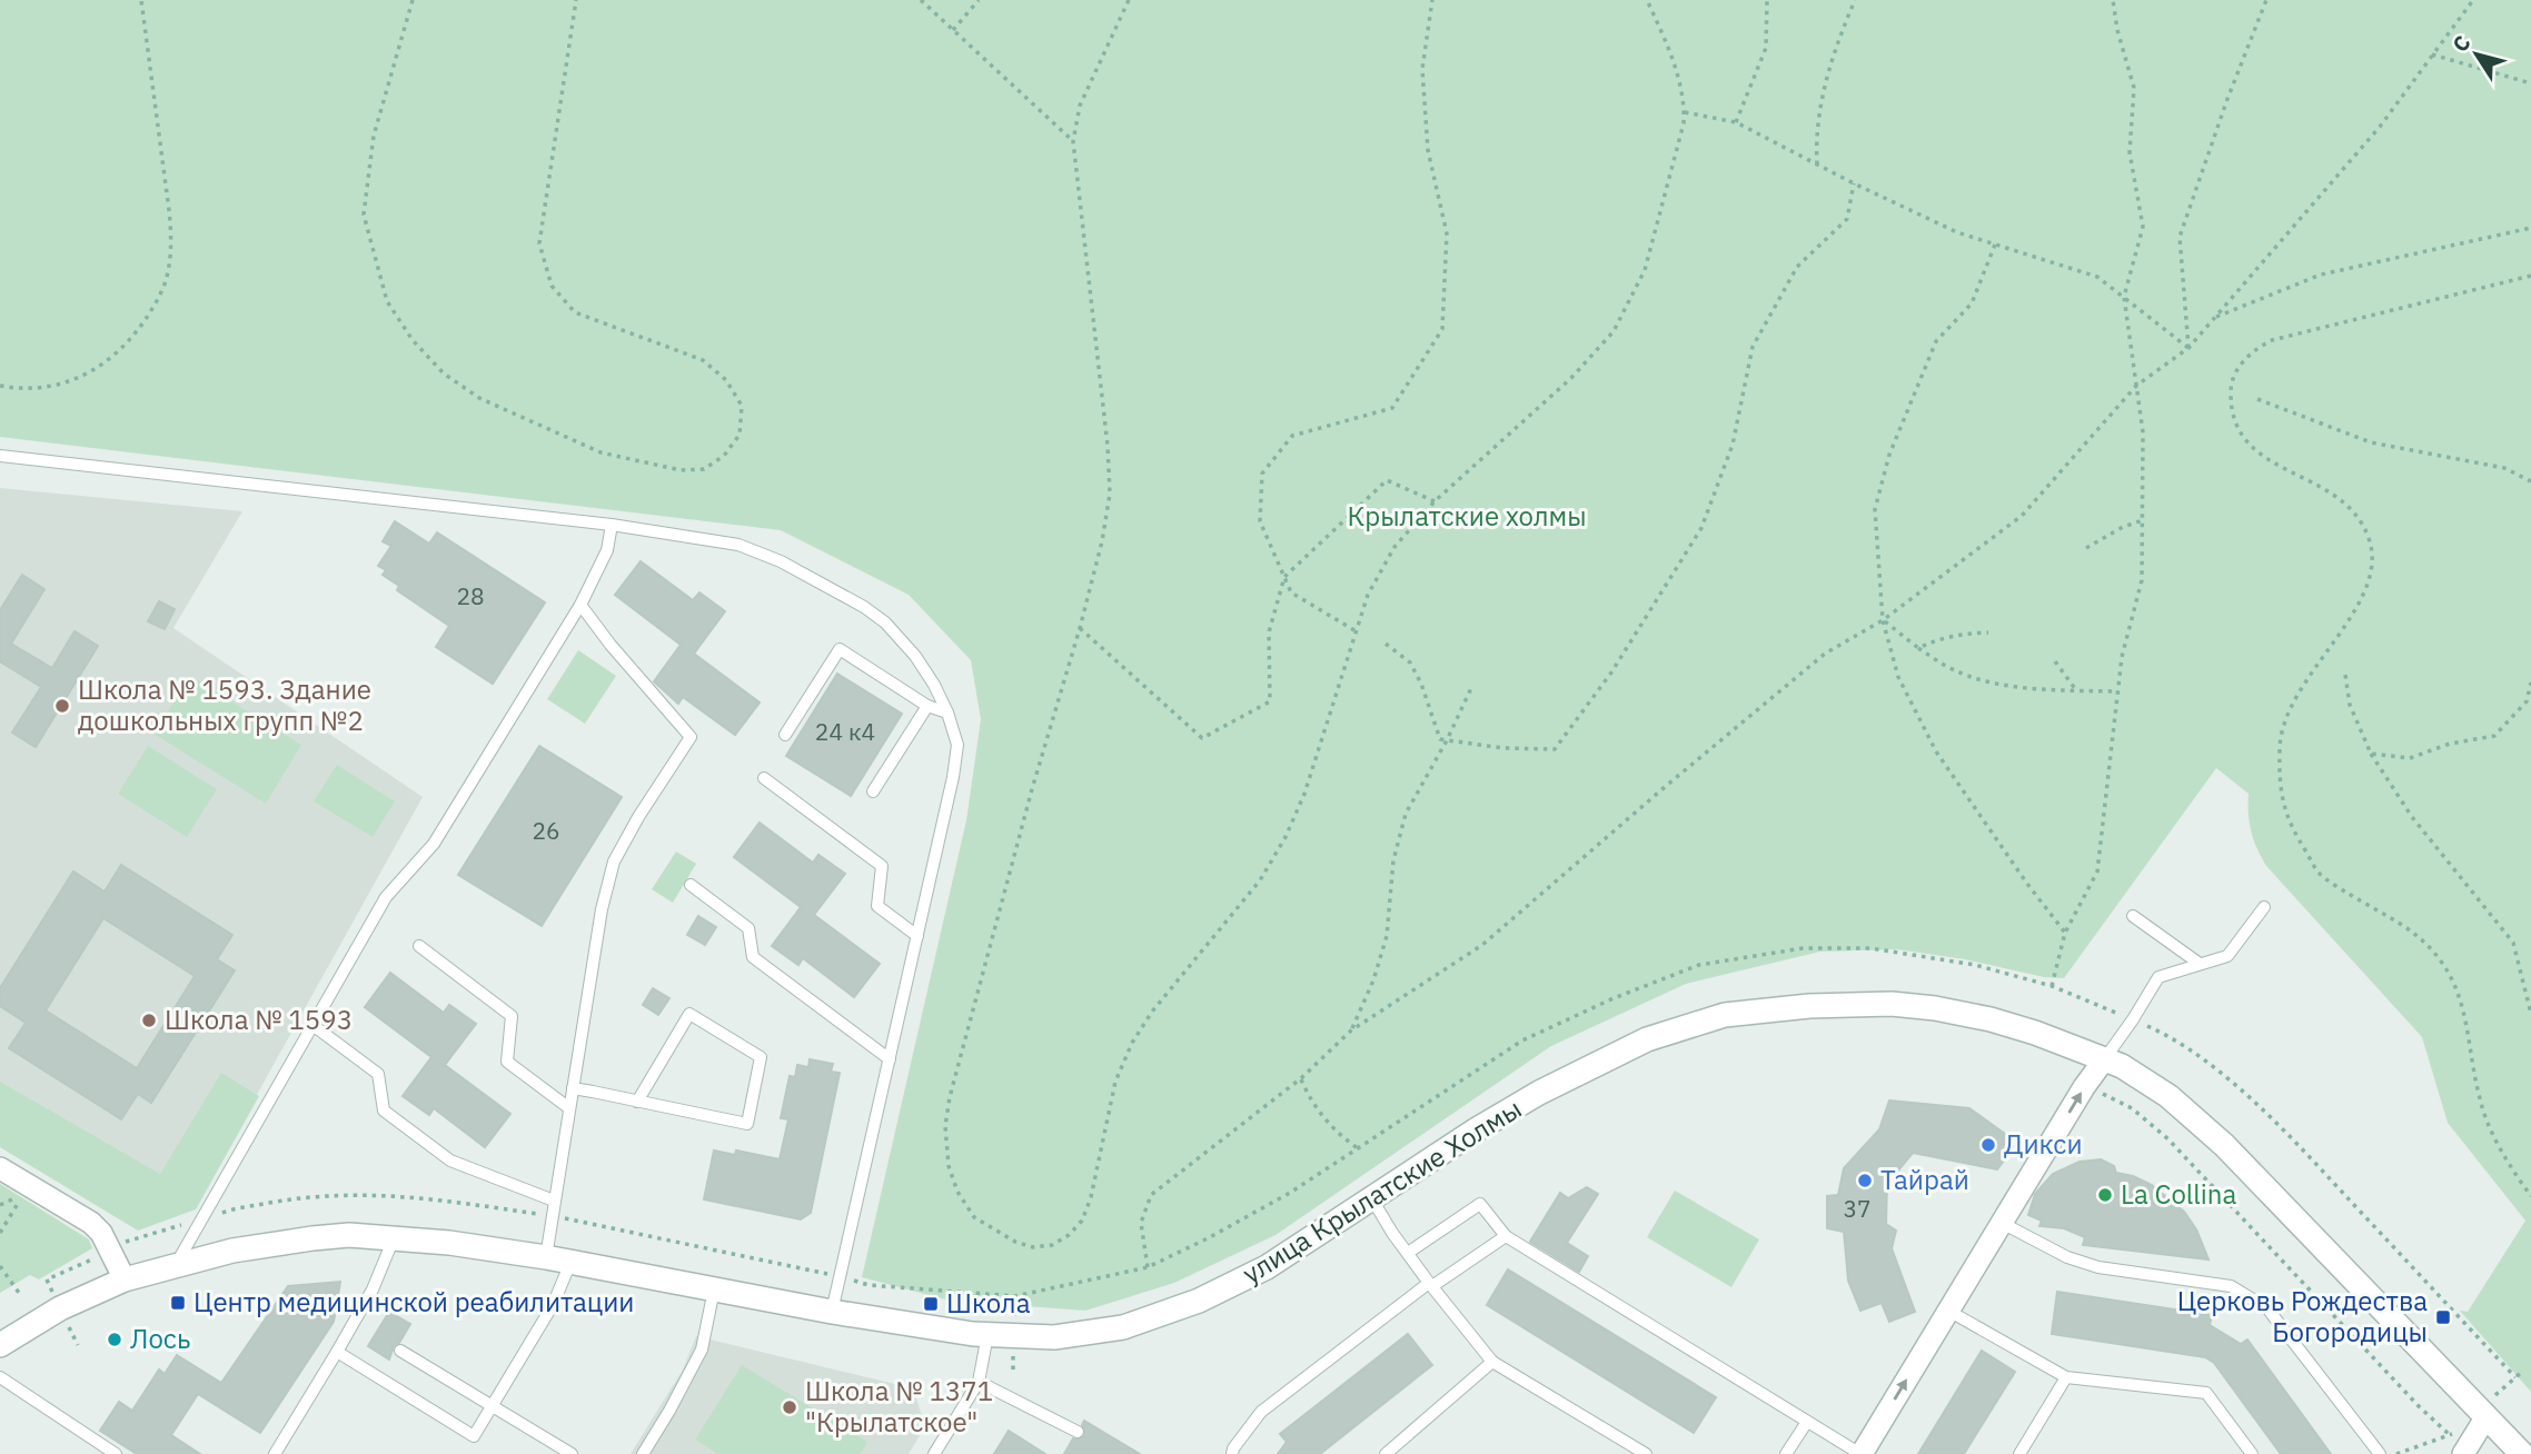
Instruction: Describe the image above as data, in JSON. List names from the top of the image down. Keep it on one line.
{"streets":{"street":["улица Крылатские Холмы"]},"parks":["Крылатские холмы"],"places":{"other":["Школа № 1593. Здание дошкольных групп №2","Школа № 1593","Дикси","Тайрай","La Collina","Лось","Школа № 1371 \"Крылатское\""],"transit":["Центр медицинской реабилитации","Школа","Церковь Рождества Богородицы"]},"house_numbers":["28","24 к4","26","37"],"north":"top left"}
